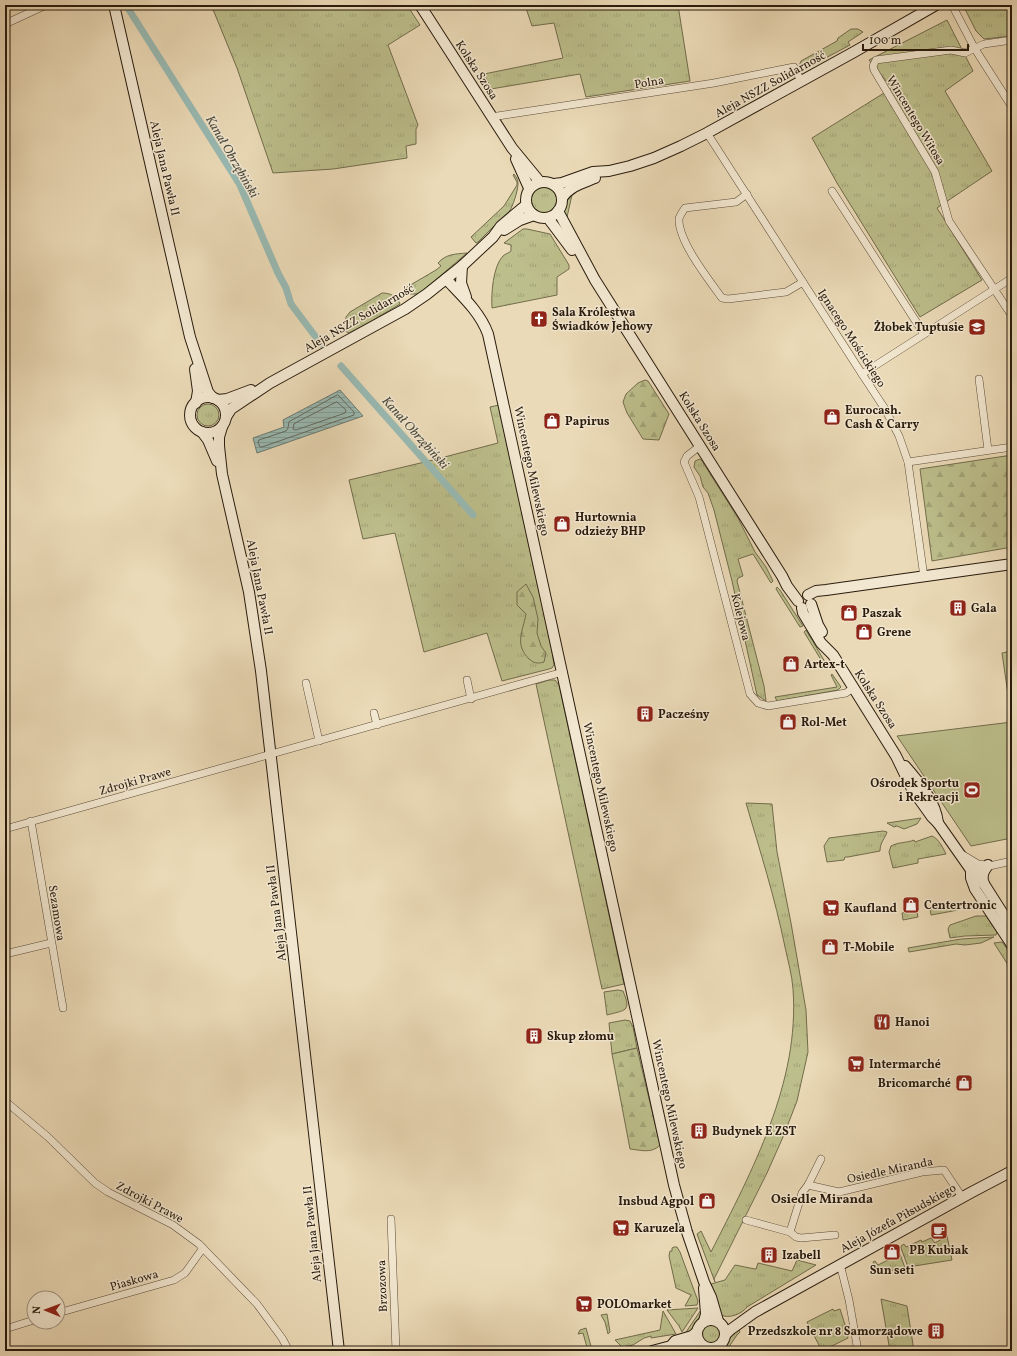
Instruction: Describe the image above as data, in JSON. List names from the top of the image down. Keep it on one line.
{"streets":{"street":["Kolska Szosa","Polna","Aleja NSZZ Solidarność","Wincentego Witosa","Aleja Jana Pawła II","Ignacego Mościckiego","Wincentego Milewskiego","Kolejowa","Zdrojki Prawe","Sezamowa","Osiedle Miranda","Aleja Józefa Piłsudskiego","Piaskowa","Brzozowa"]},"crossings":[["Kolska Szosa","Polna"],["Kolska Szosa","Aleja NSZZ Solidarność"],["Kolska Szosa","Kolejowa"],["Polna","Aleja NSZZ Solidarność"],["Aleja NSZZ Solidarność","Aleja Jana Pawła II"],["Aleja NSZZ Solidarność","Ignacego Mościckiego"],["Aleja NSZZ Solidarność","Wincentego Milewskiego"],["Aleja Jana Pawła II","Zdrojki Prawe"],["Wincentego Milewskiego","Zdrojki Prawe"],["Wincentego Milewskiego","Aleja Józefa Piłsudskiego"],["Zdrojki Prawe","Sezamowa"],["Zdrojki Prawe","Piaskowa"],["Osiedle Miranda","Aleja Józefa Piłsudskiego"]],"districts":["Osiedle Miranda"],"water":["Kanał Obrzębiński"],"places":{"church":["Sala Królestwa Świadków Jehowy"],"school or university":["Żłobek Tuptusie"],"shop":["Eurocash. Cash & Carry","Papirus","Hurtownia odzieży BHP","Paszak","Grene","Artex-t","Rol-Met","Centertronic","T-Mobile","Bricomarché","Insbud Agpol","Sun seti"],"building":["Gala","Pacześny","Skup złomu","Budynek E ZST","Izabell","Przedszkole nr 8 Samorządowe"],"sports":["Ośrodek Sportu i Rekreacji"],"supermarket":["Kaufland","Intermarché","Karuzela","POLOmarket"],"restaurant":["Hanoi"],"cafe":["PB Kubiak"]},"scale_bar":"100 m","north":"left"}
